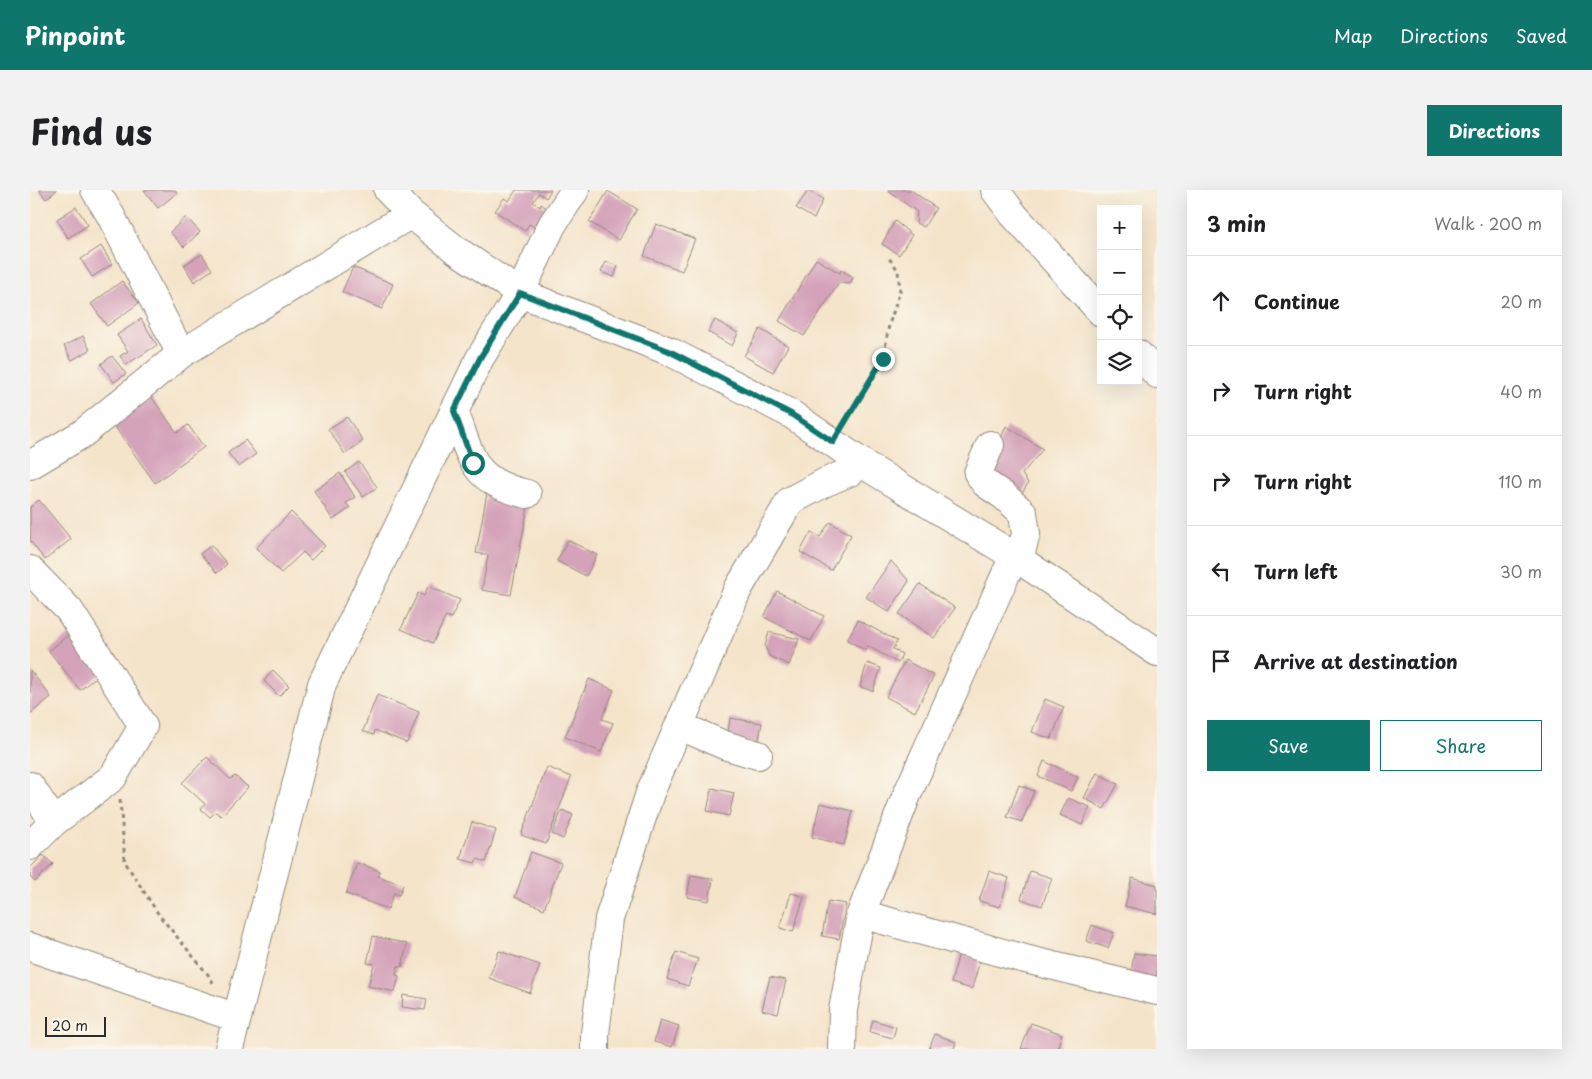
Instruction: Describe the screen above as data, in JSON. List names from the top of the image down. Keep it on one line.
{"scale_bar":"20 m","page":{"header":"Pinpoint","nav":["Map","Directions","Saved"],"title":"Find us","buttons":["Directions",["Save","Share"]],"heading":["3 min","Walk · 200 m"],"map_buttons":["+","−"],"list":[["Continue","20 m"],["Turn right","40 m"],["Turn right","110 m"],["Turn left","30 m"],"Arrive at destination"],"scale":"20 m"}}
